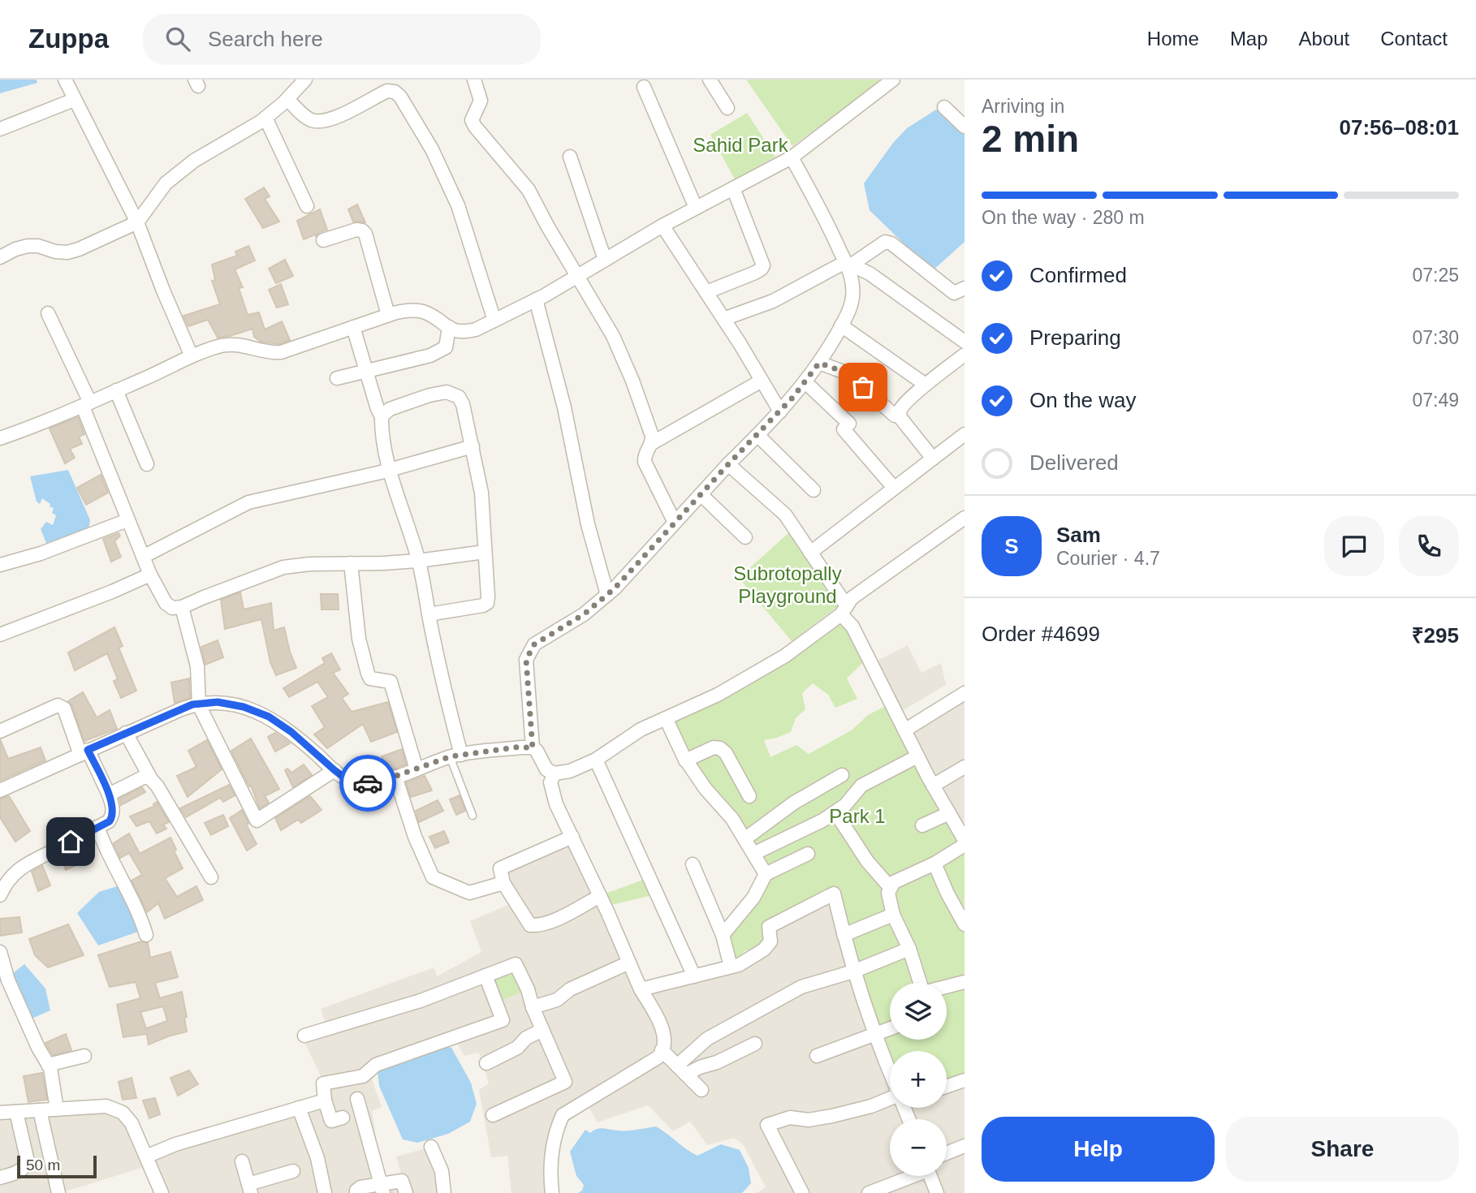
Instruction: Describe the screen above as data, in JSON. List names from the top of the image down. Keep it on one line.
{"parks":["Sahid Park","Subrotopally Playground","Park 1"],"scale_bar":"50 m","page":{"header":"Zuppa","search":"Search here","nav":["Home","Map","About","Contact"],"heading":["2 min","Arriving in","07:56–08:01"],"panel":["Sam","Courier · 4.7","Order #4699","₹295"],"bar":"On the way · 280 m","list":[["Confirmed","07:25"],["Preparing","07:30"],["On the way","07:49"],"Delivered"],"round":"S","map_buttons":["+","−"],"buttons":["Help","Share"],"scale":"50 m"}}
